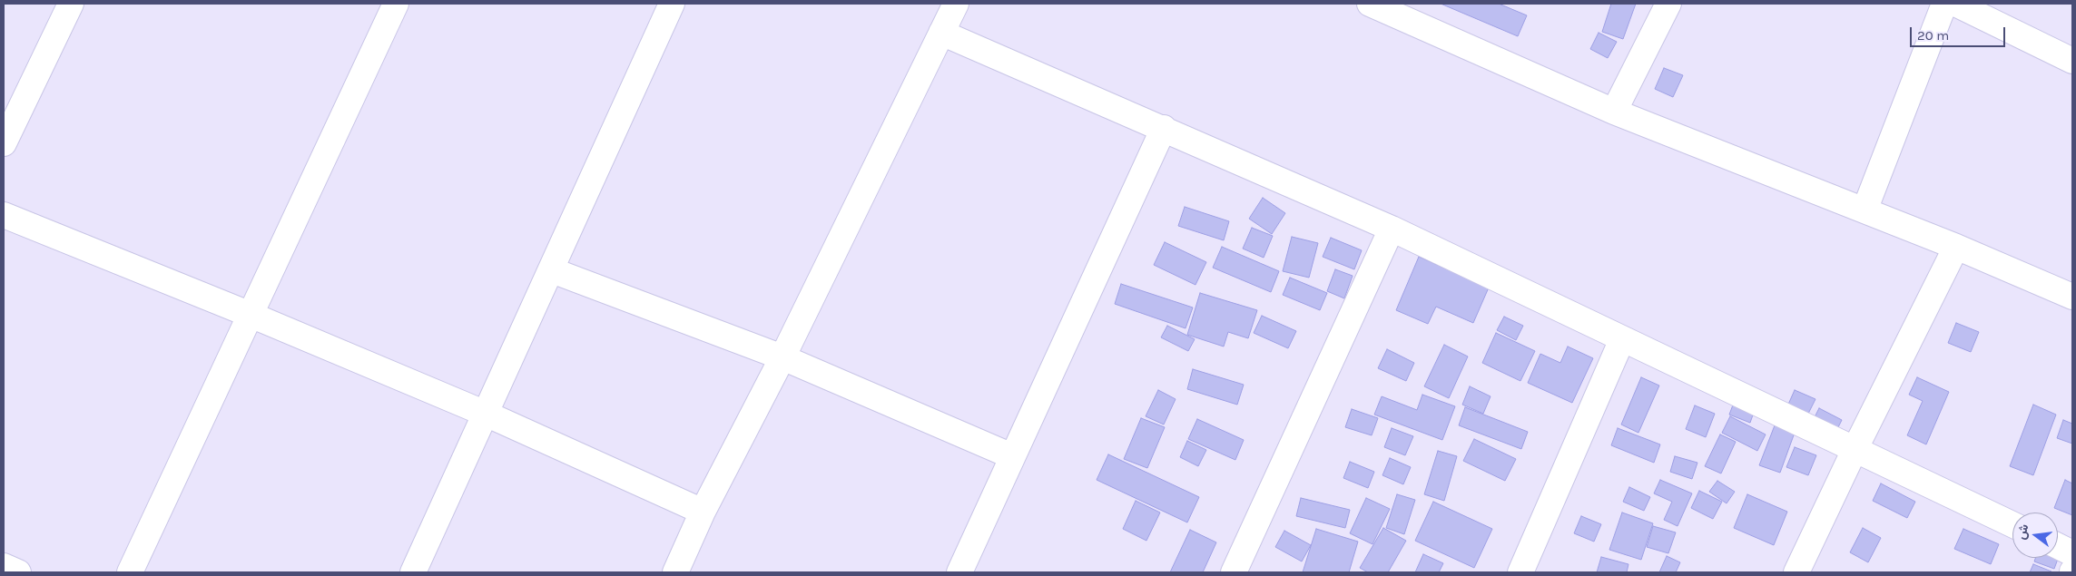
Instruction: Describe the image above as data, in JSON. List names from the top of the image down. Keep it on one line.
{"scale_bar":"20 m","north":"left"}
